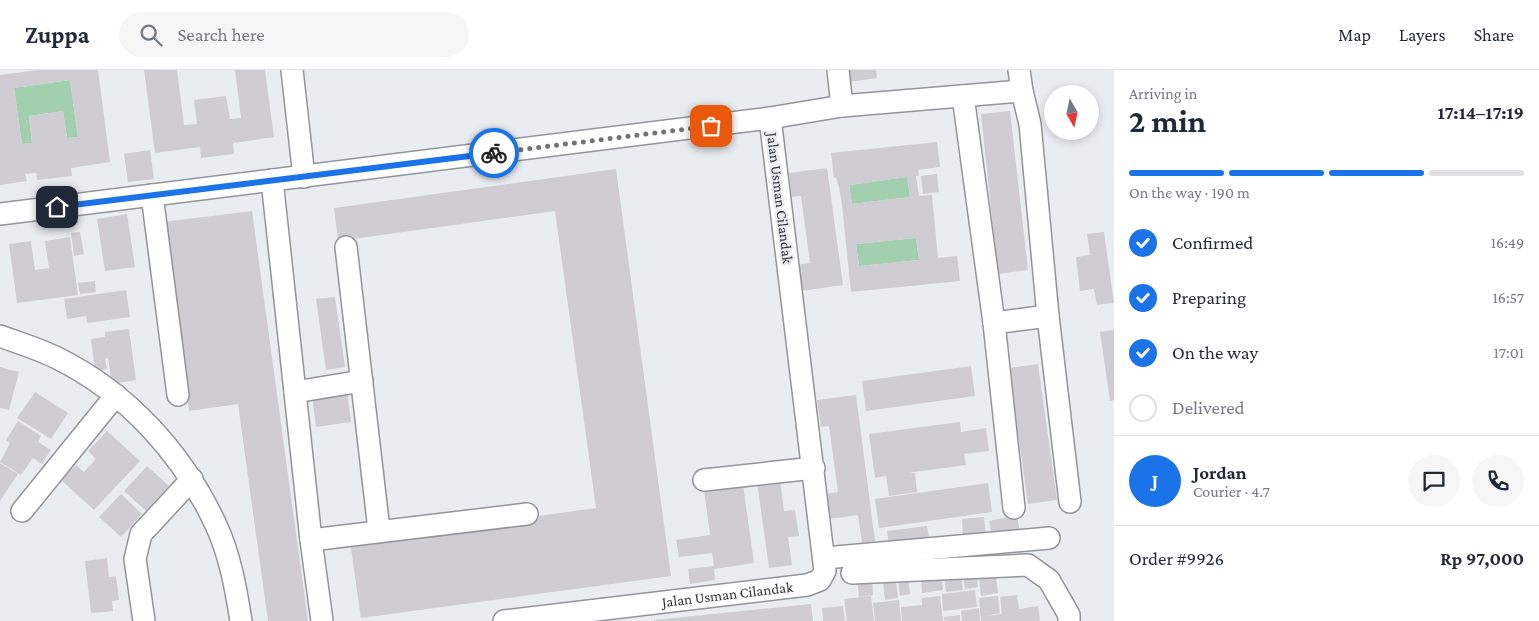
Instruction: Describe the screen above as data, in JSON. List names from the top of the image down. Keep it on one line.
{"streets":{"street":["Jalan Usman Cilandak"]},"north":"bottom","page":{"header":"Zuppa","search":"Search here","nav":["Map","Layers","Share"],"heading":["2 min","Arriving in","17:14–17:19"],"panel":["Jordan","Courier · 4.7","Order #9926","Rp 97,000"],"bar":"On the way · 190 m","list":[["Confirmed","16:49"],["Preparing","16:57"],["On the way","17:01"],"Delivered"],"round":"J"}}
